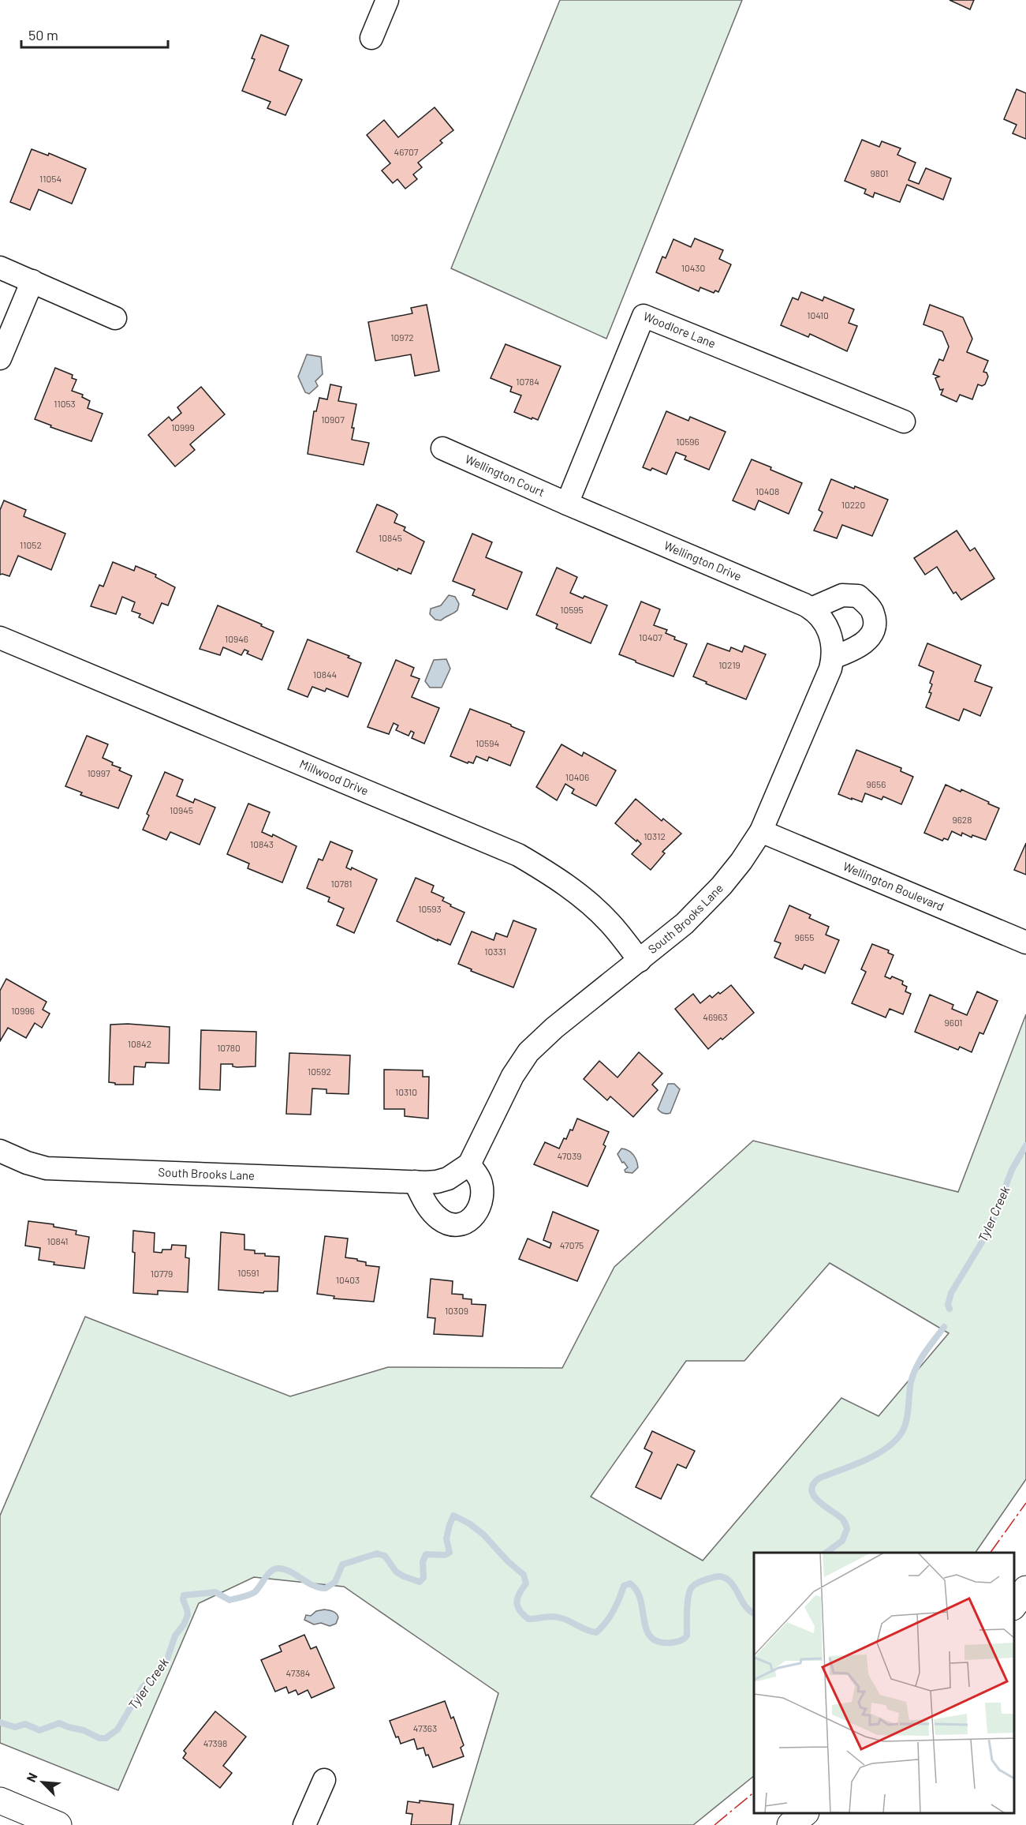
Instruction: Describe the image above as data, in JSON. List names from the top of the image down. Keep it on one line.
{"streets":{"street":["Woodlore Lane","Wellington Court","Wellington Drive","Millwood Drive","Wellington Boulevard","South Brooks Lane"]},"crossings":[["Woodlore Lane","Wellington Court"],["Woodlore Lane","Wellington Drive"],["Wellington Court","Wellington Drive"],["Wellington Drive","South Brooks Lane"],["Millwood Drive","South Brooks Lane"],["Wellington Boulevard","South Brooks Lane"]],"water":["Tyler Creek"],"house_numbers":["46707","9801","11054","10430","10410","10972","10784","11053","10907","10999","10596","10408","10220","10845","11052","10595","10407","10946","10219","10844","10594","10997","10406","9656","10945","9628","10312","10843","10781","10593","9655","10331","10996","46963","9601","10842","10780","10592","10310","47039","10841","47075","10591","10779","10403","10309","47384","47363","47398"],"scale_bar":"50 m","north":"top left"}
